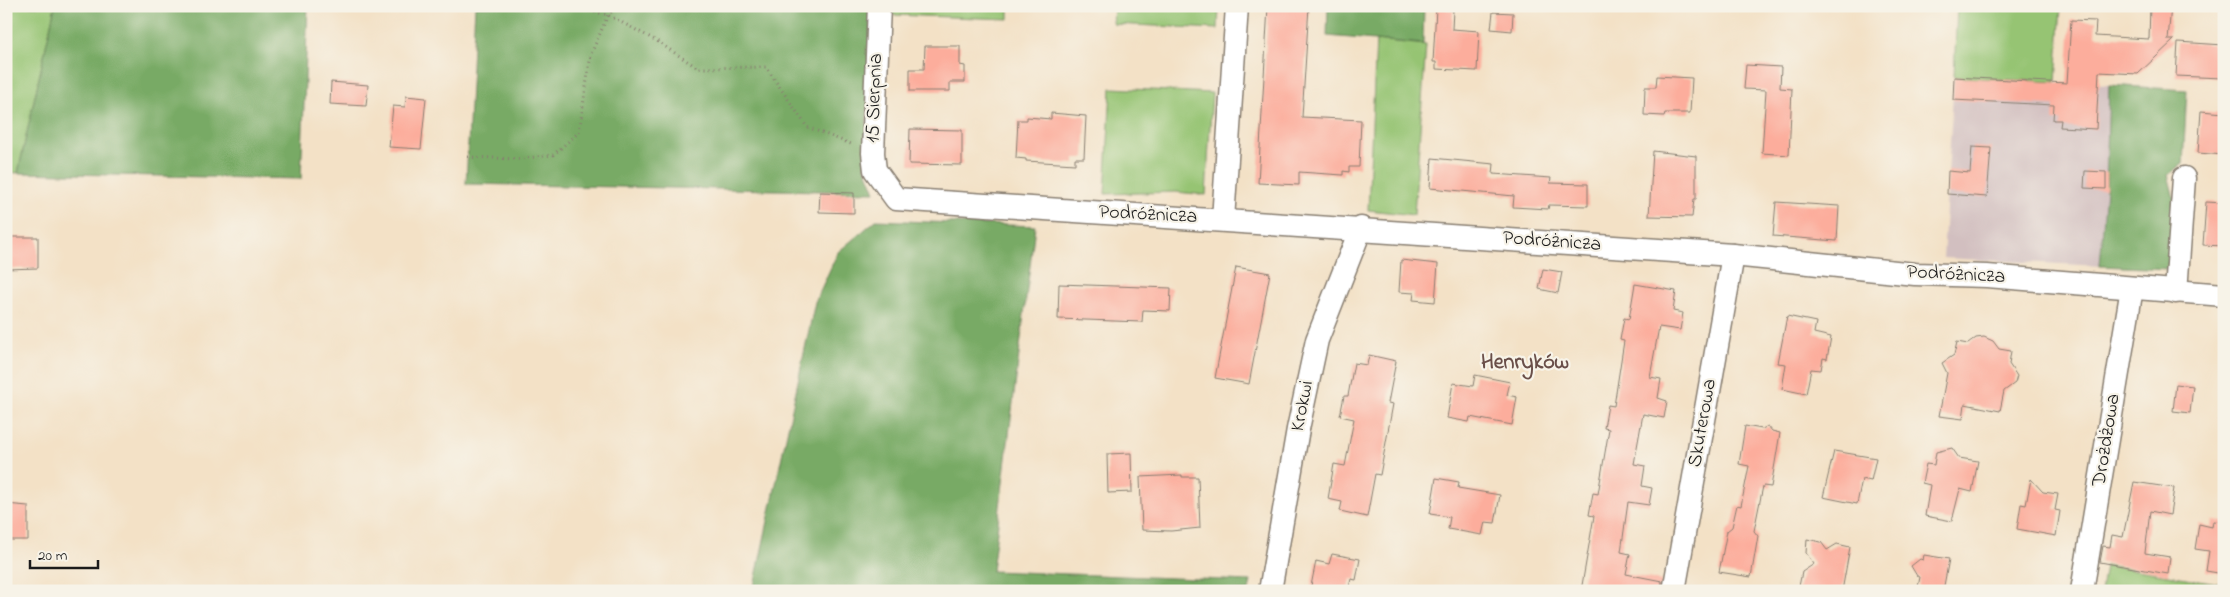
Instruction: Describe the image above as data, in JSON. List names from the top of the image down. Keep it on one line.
{"streets":{"street":["15 Sierpnia","Podróżnicza","Krokwi","Skuterowa","Drożdżowa"]},"crossings":[["15 Sierpnia","Podróżnicza"],["Podróżnicza","Krokwi"],["Podróżnicza","Skuterowa"],["Podróżnicza","Drożdżowa"]],"districts":["Henryków"],"scale_bar":"20 m"}
